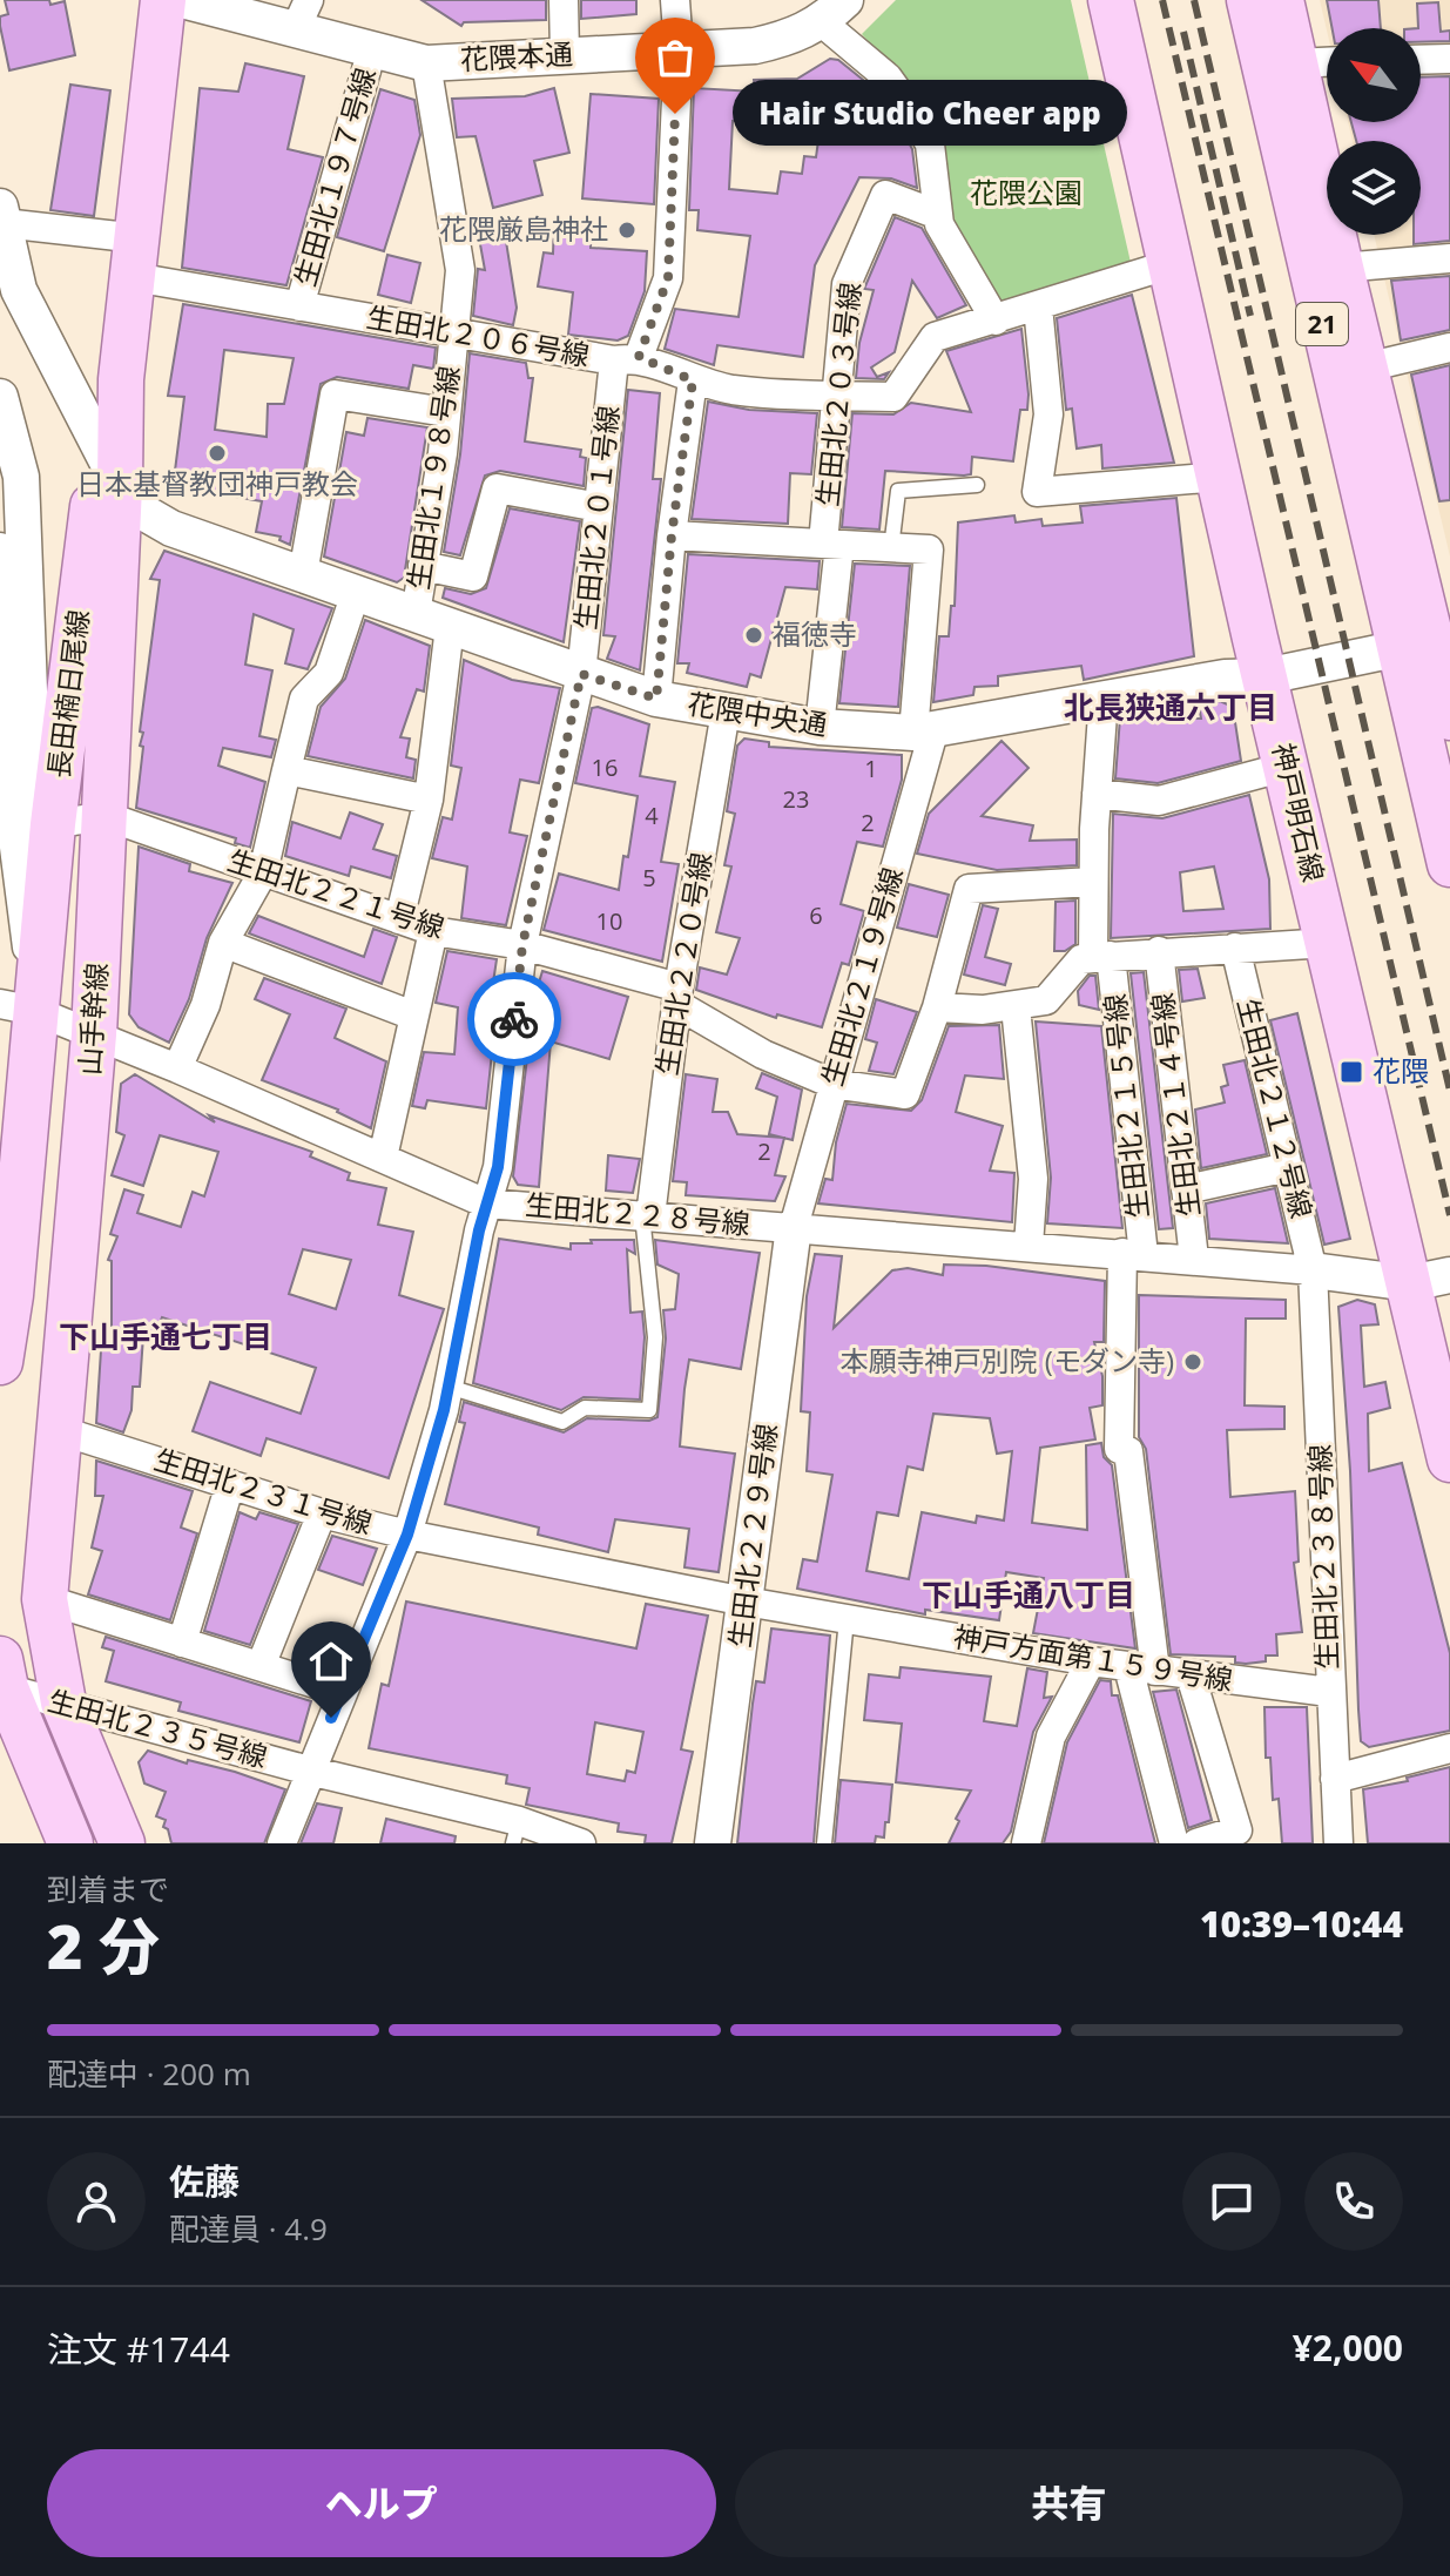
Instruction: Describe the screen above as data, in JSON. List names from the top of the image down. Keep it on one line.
{"streets":{"main road":["21","長田楠日尾線","神戸明石線","山手幹線"],"street":["花隈本通","生田北１９７号線","生田北２０６号線","生田北２０３号線","生田北１９８号線","生田北２０１号線","花隈中央通","生田北２２１号線","生田北２２０号線","生田北２１９号線","生田北２１４号線","生田北２１５号線","生田北２１２号線","生田北２２８号線","生田北２３１号線","生田北２２９号線","生田北２３８号線","神戸方面第１５９号線","生田北２３５号線"]},"crossings":[["花隈本通","生田北１９７号線"],["花隈本通","生田北１９８号線"],["花隈本通","生田北２０１号線"],["生田北１９７号線","生田北２０６号線"],["21","花隈中央通"],["生田北２０６号線","生田北２０３号線"],["生田北２０６号線","生田北１９８号線"],["生田北２０６号線","生田北２０１号線"],["生田北２０６号線","長田楠日尾線"],["生田北２０６号線","神戸明石線"],["生田北２０６号線","山手幹線"],["生田北２０３号線","花隈中央通"],["生田北１９８号線","花隈中央通"],["生田北２０１号線","花隈中央通"],["生田北２０１号線","生田北２２１号線"],["生田北２０１号線","生田北２２８号線"],["生田北２０１号線","生田北２３１号線"],["生田北２０１号線","生田北２３５号線"],["長田楠日尾線","花隈中央通"],["長田楠日尾線","山手幹線"],["長田楠日尾線","生田北２２８号線"],["花隈中央通","神戸明石線"],["花隈中央通","生田北２２０号線"],["花隈中央通","生田北２１９号線"],["花隈中央通","山手幹線"],["花隈中央通","生田北２１５号線"],["生田北２２１号線","生田北２２０号線"],["生田北２２１号線","生田北２１９号線"],["生田北２２１号線","山手幹線"],["生田北２２０号線","生田北２２８号線"],["生田北２１９号線","生田北２２８号線"],["生田北２１９号線","生田北２２９号線"],["山手幹線","生田北２２８号線"],["山手幹線","生田北２３１号線"],["山手幹線","生田北２３５号線"],["生田北２１４号線","生田北２２８号線"],["生田北２１５号線","生田北２２８号線"],["生田北２１５号線","神戸方面第１５９号線"],["生田北２１２号線","生田北２２８号線"],["生田北２１２号線","生田北２３８号線"],["生田北２２８号線","生田北２２９号線"],["生田北２２８号線","生田北２３８号線"],["生田北２３１号線","生田北２２９号線"],["生田北２３１号線","神戸方面第１５９号線"],["生田北２２９号線","神戸方面第１５９号線"],["生田北２３８号線","神戸方面第１５９号線"]],"districts":["北長狭通六丁目","下山手通七丁目","下山手通八丁目"],"parks":["花隈公園"],"places":{"other":["Hair Studio Cheer app","花隈厳島神社","日本基督教団神戸教会","福徳寺","本願寺神戸別院 (モダン寺)"],"transit":["花隈"]},"house_numbers":["16","1","23","4","2","5","6","10","2"],"north":"top left","page":{"bubble":"Hair Studio Cheer app","heading":["2 分","到着まで","10:39–10:44"],"panel":["佐藤","配達員 · 4.9","注文 #1744","¥2,000"],"bar":"配達中 · 200 m","buttons":["ヘルプ","共有"]}}
